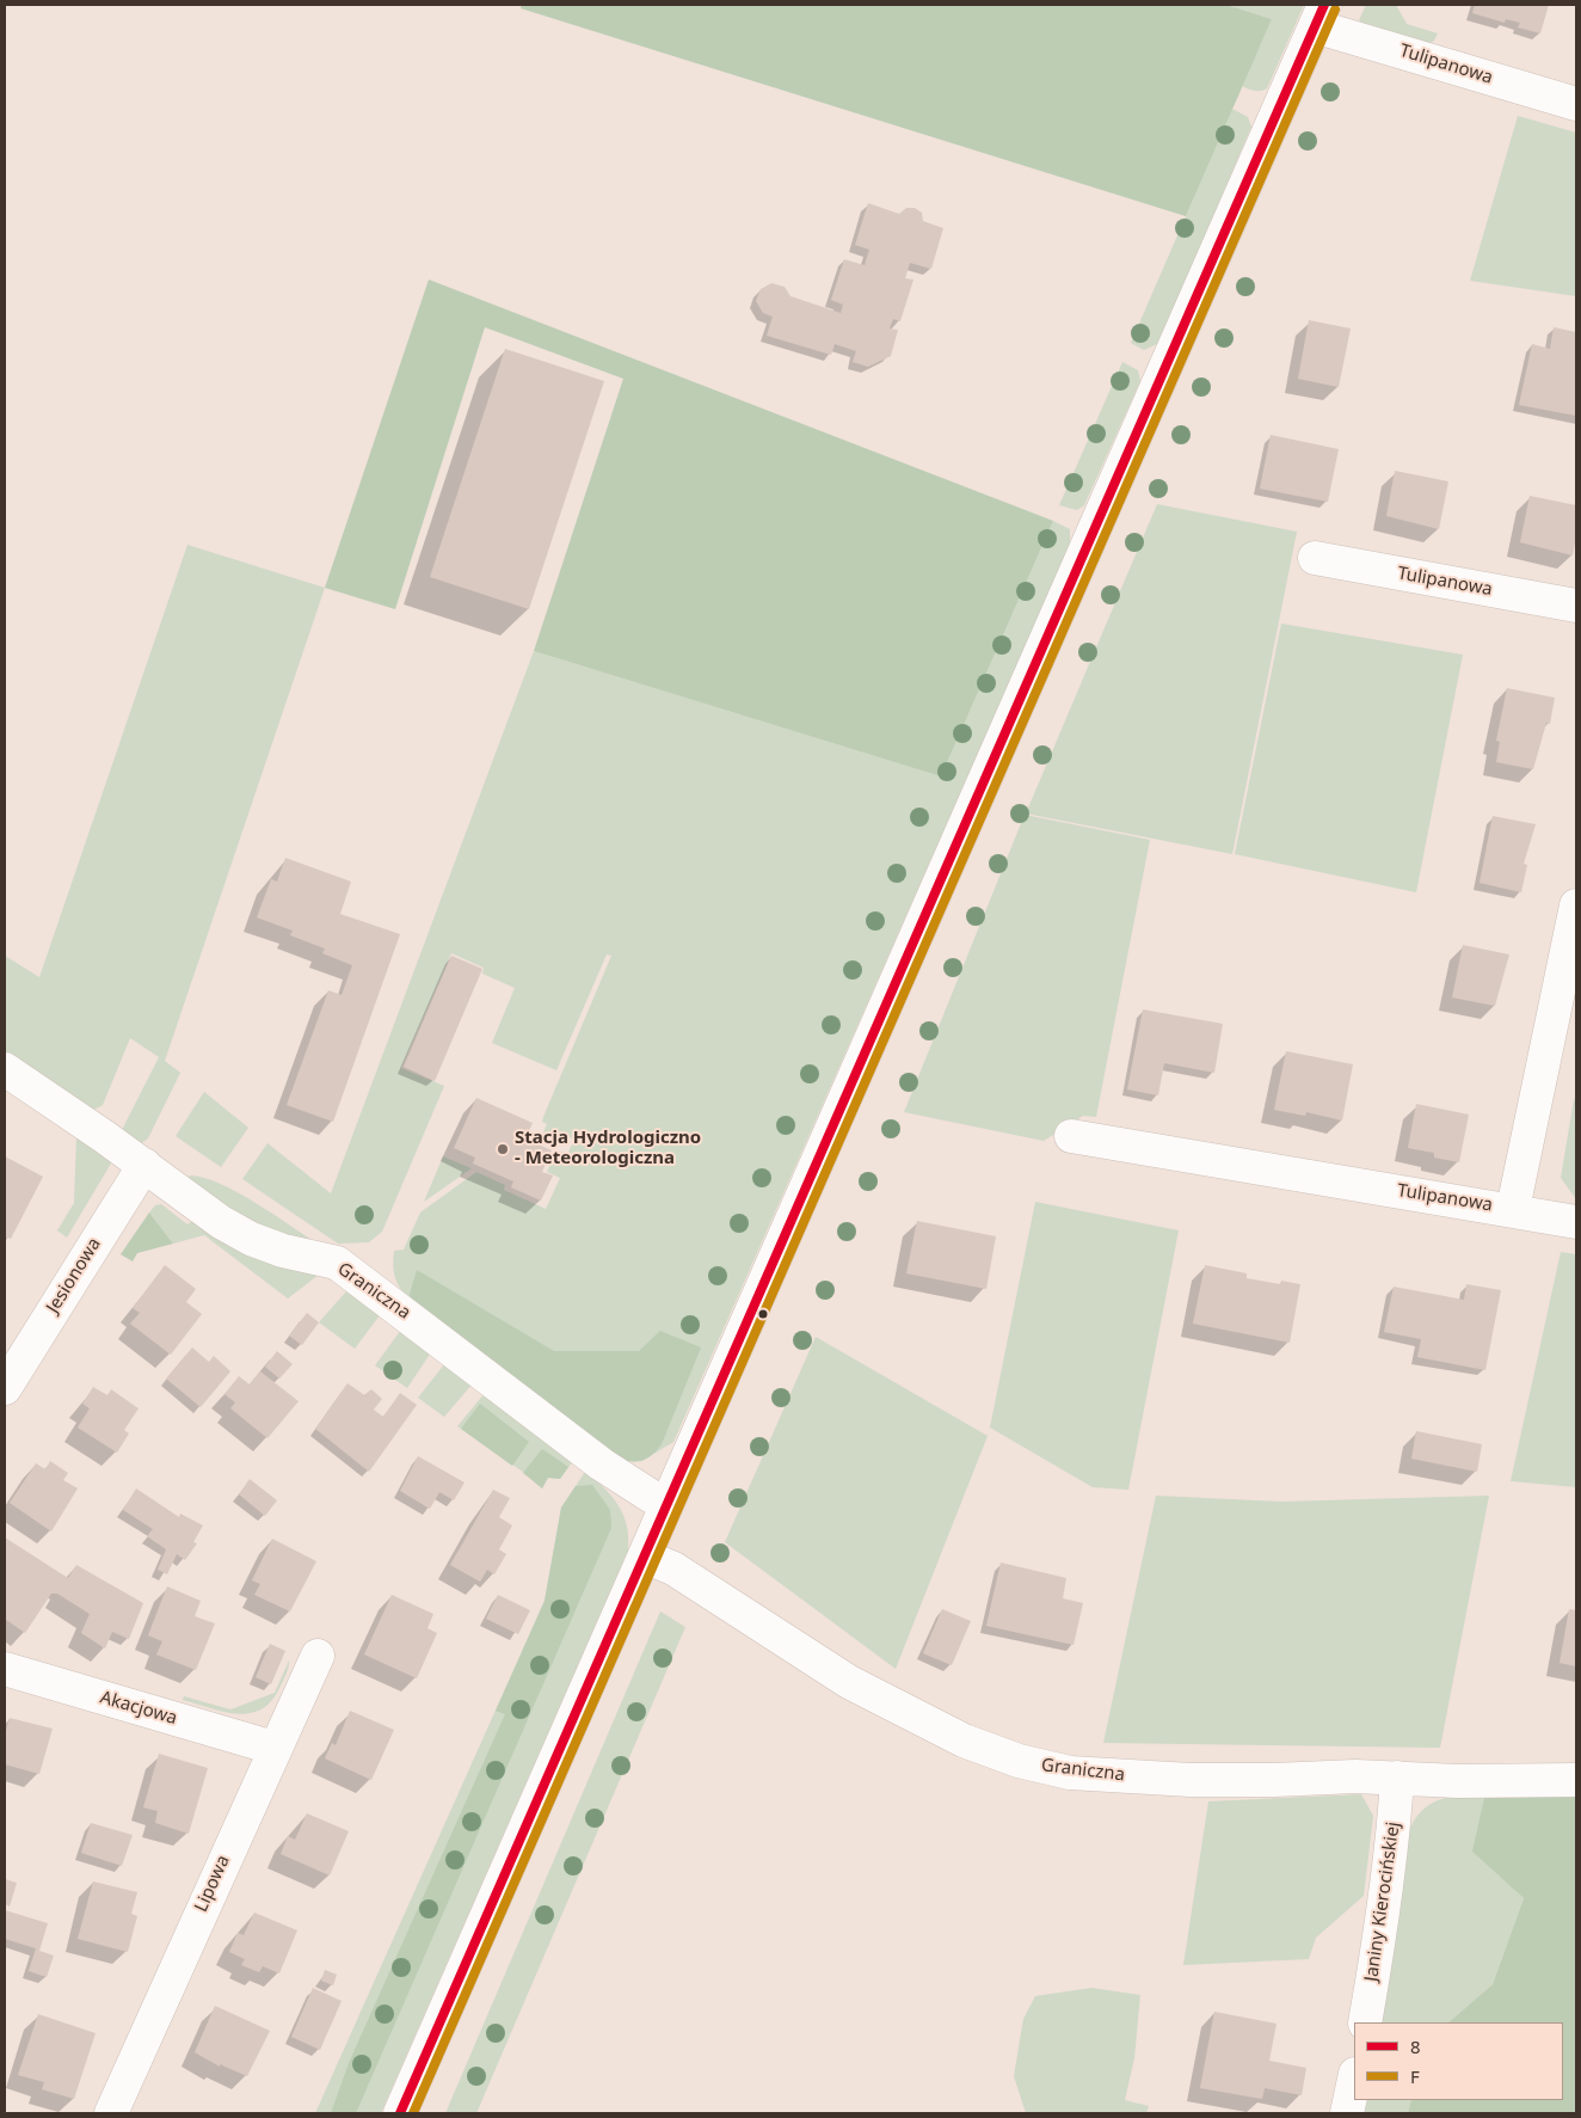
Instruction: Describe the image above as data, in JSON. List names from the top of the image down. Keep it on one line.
{"streets":{"street":["Tulipanowa","Jesionowa","Graniczna","Akacjowa","Lipowa","Janiny Kierocińskiej"]},"crossings":[["Jesionowa","Graniczna"],["Graniczna","Janiny Kierocińskiej"],["Akacjowa","Lipowa"]],"places":["Stacja Hydrologiczno - Meteorologiczna"],"lines":["transit line 8","transit line F"],"legend":["8","F"]}
